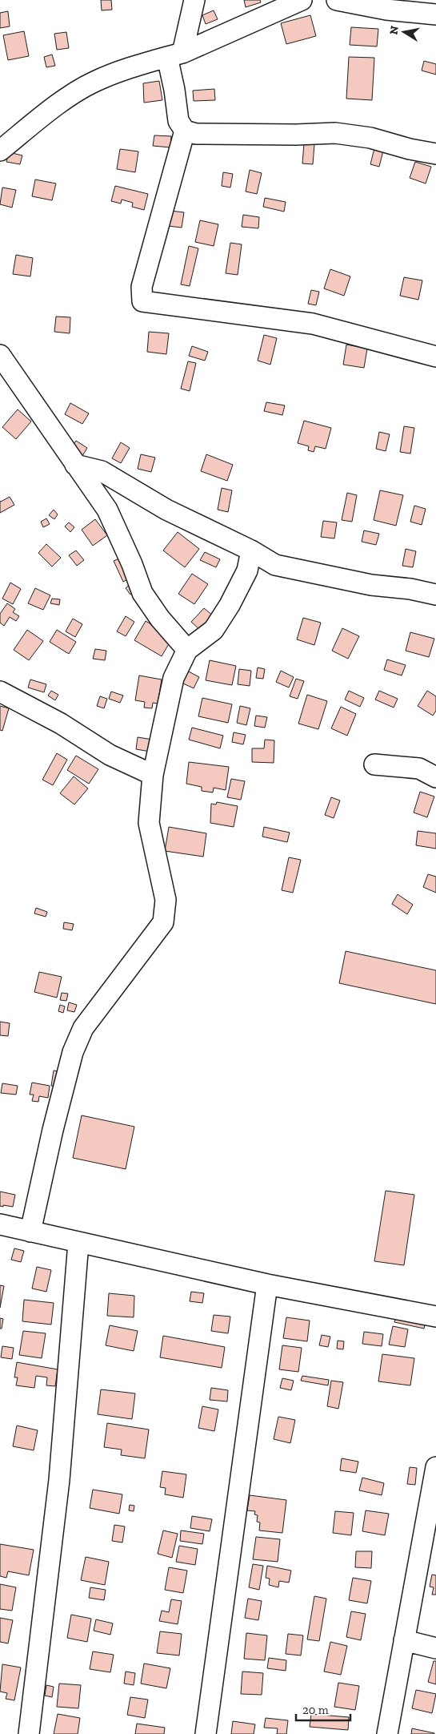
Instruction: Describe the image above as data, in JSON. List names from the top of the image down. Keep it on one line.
{"scale_bar":"20 m","north":"left"}
